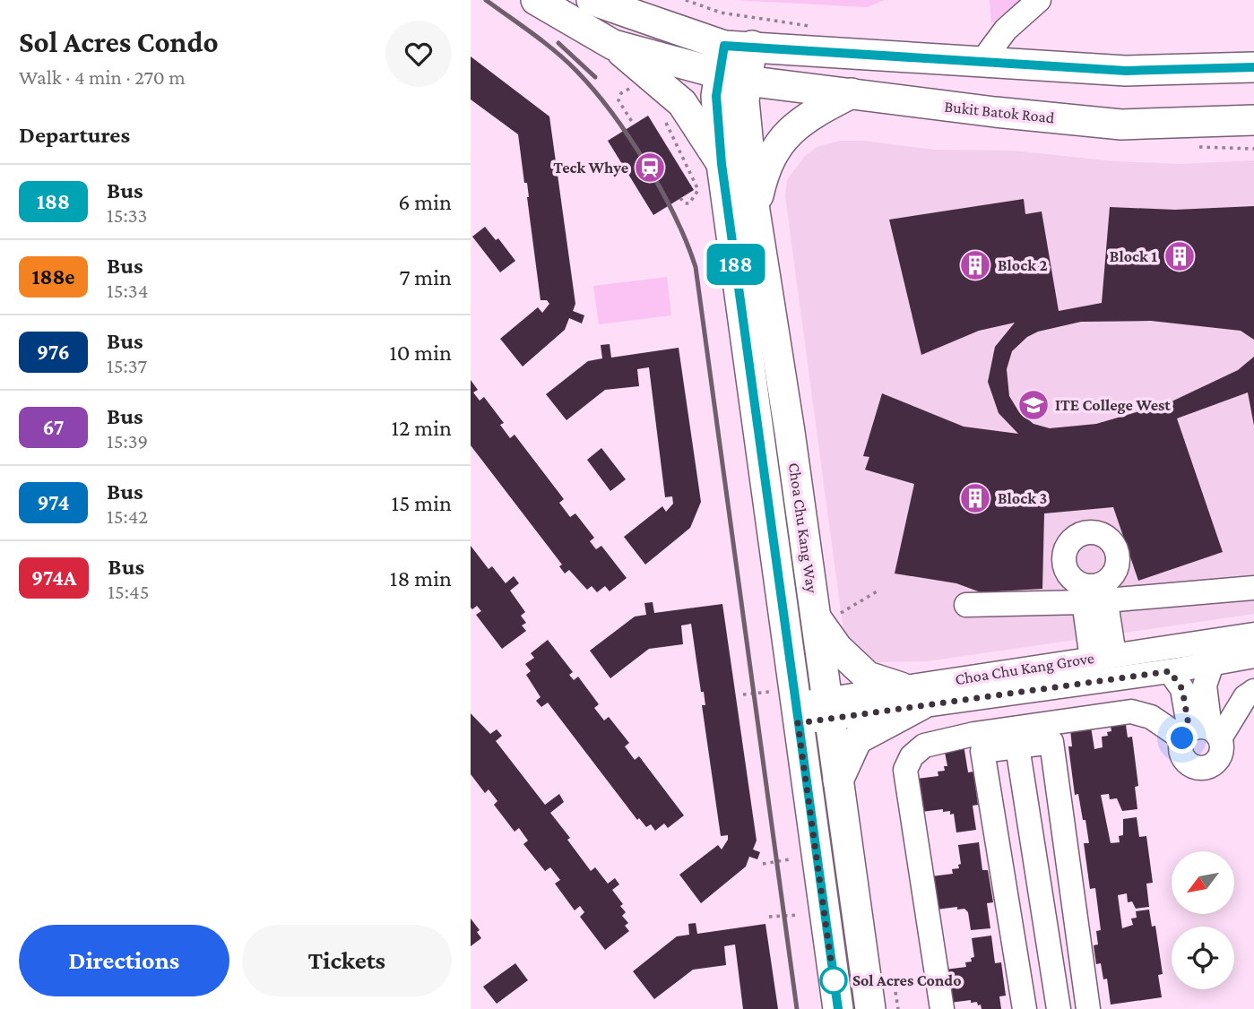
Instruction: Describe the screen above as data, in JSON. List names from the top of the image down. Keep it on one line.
{"streets":{"main road":["Bukit Batok Road","Choa Chu Kang Way"],"street":["Choa Chu Kang Grove"]},"crossings":[["Bukit Batok Road","Choa Chu Kang Way"],["Choa Chu Kang Way","Choa Chu Kang Grove"]],"places":{"station":["Teck Whye"],"building":["Block 1","Block 2","Block 3"],"school or university":["ITE College West"],"other":["Sol Acres Condo"]},"lines":["bus line 188"],"north":"bottom left","page":{"heading":[["Sol Acres Condo","Walk · 4 min · 270 m"],"Departures"],"on_map":"188","list":[{"mark":"188","name":"Bus","note":"15:33","value":"6 min"},{"mark":"188e","name":"Bus","note":"15:34","value":"7 min"},{"mark":"976","name":"Bus","note":"15:37","value":"10 min"},{"mark":"67","name":"Bus","note":"15:39","value":"12 min"},{"mark":"974","name":"Bus","note":"15:42","value":"15 min"},{"mark":"974A","name":"Bus","note":"15:45","value":"18 min"}],"buttons":["Directions","Tickets"]}}
